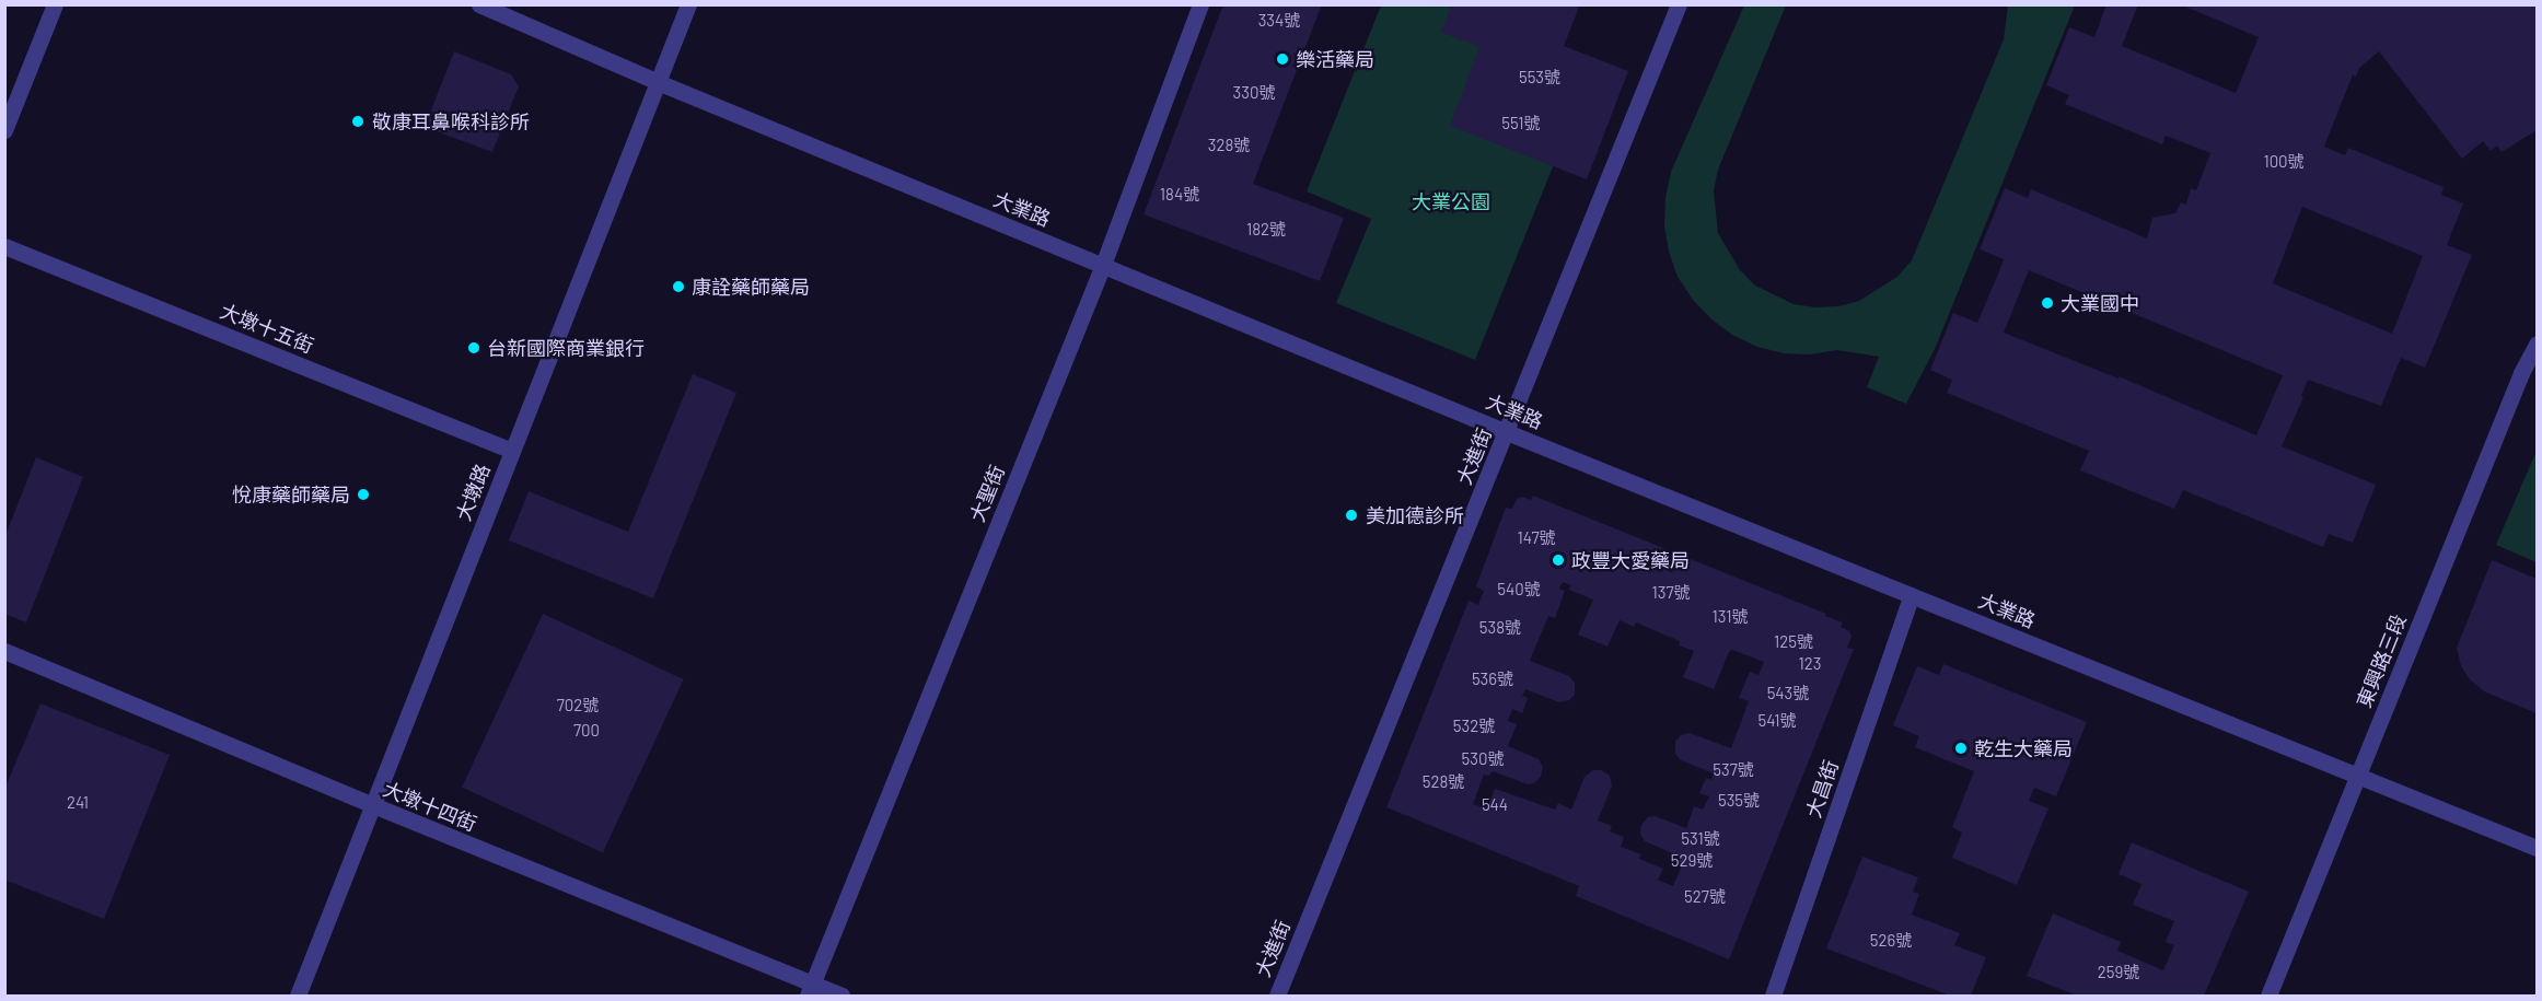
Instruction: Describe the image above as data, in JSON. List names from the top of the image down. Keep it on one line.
{"streets":{"street":["大業路","大墩十五街","大進街","大墩路","大聖街","東興路三段","大昌街","大墩十四街"]},"crossings":[["大業路","大進街"],["大業路","大墩路"],["大業路","大聖街"],["大業路","東興路三段"],["大業路","大昌街"],["大墩十五街","大墩路"],["大墩路","大墩十四街"],["大聖街","大墩十四街"]],"parks":["大業公園"],"places":["樂活藥局","敬康耳鼻喉科診所","康詮藥師藥局","大業國中","台新國際商業銀行","悅康藥師藥局","美加德診所","政豐大愛藥局","乾生大藥局"],"house_numbers":["334號","553號","330號","551號","328號","100號","184號","182號","147號","540號","137號","131號","538號","125號","123","536號","543號","702號","541號","532號","700","530號","537號","528號","535號","241","544","531號","529號","527號","526號","259號"]}
